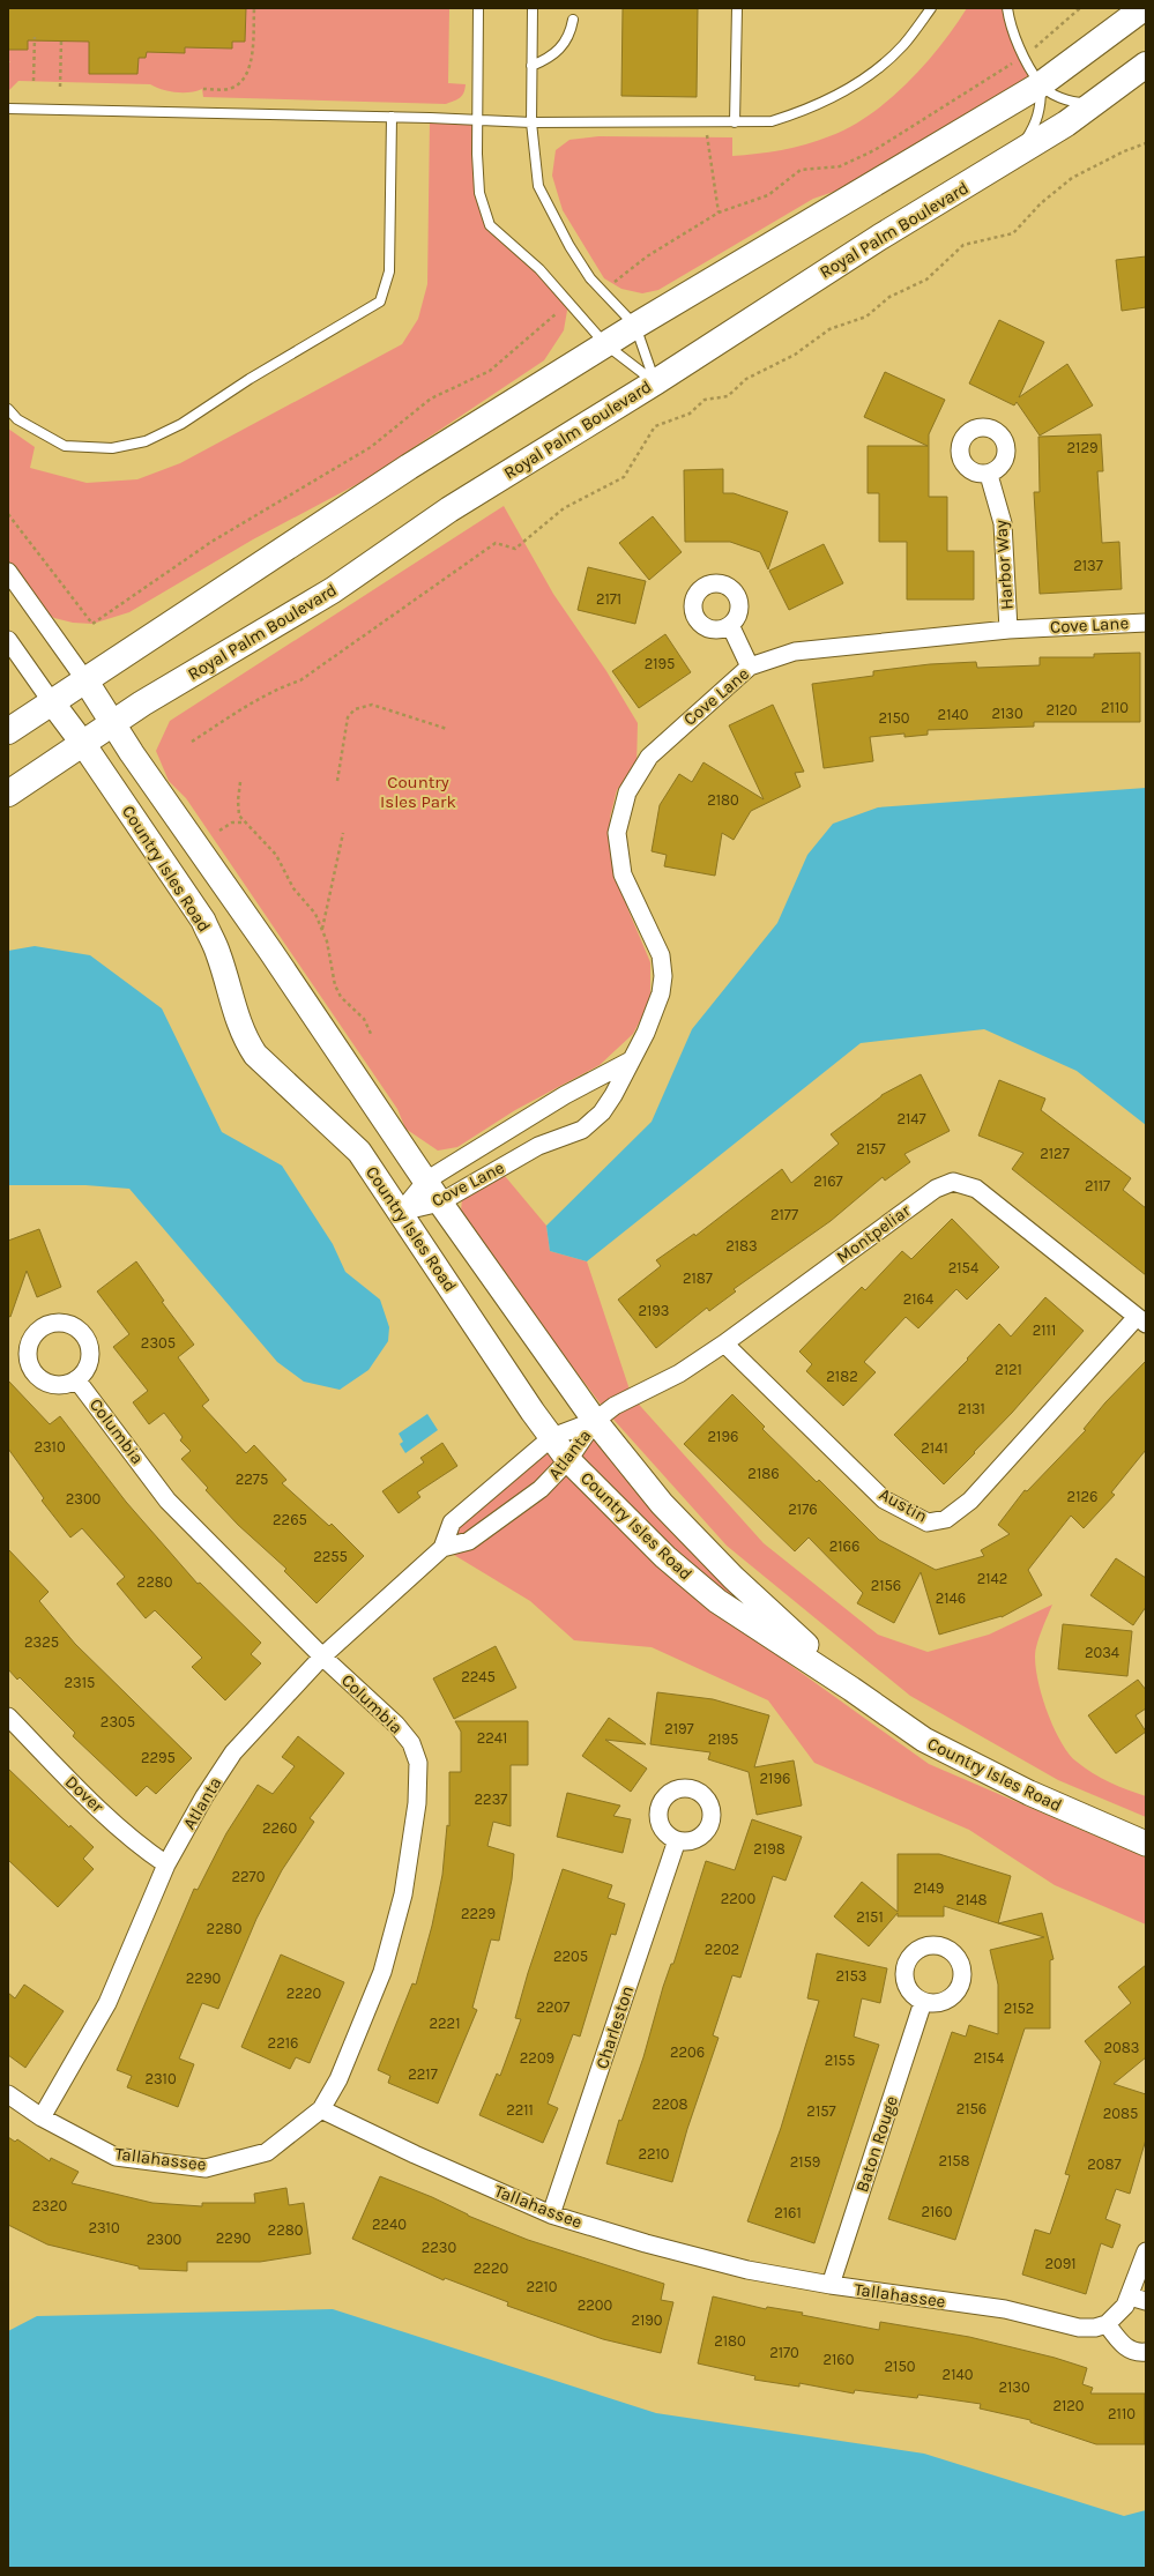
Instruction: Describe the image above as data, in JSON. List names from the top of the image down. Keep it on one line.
{"streets":{"main road":["Royal Palm Boulevard"],"street":["Harbor Way","Cove Lane","Country Isles Road","Montpeliar","Columbia","Atlanta","Austin","Dover","Charleston","Baton Rouge","Tallahassee"]},"crossings":[["Royal Palm Boulevard","Country Isles Road"],["Harbor Way","Cove Lane"],["Cove Lane","Country Isles Road"],["Country Isles Road","Montpeliar"],["Country Isles Road","Atlanta"],["Montpeliar","Atlanta"],["Montpeliar","Austin"],["Columbia","Atlanta"],["Columbia","Tallahassee"],["Atlanta","Dover"],["Atlanta","Tallahassee"],["Charleston","Tallahassee"],["Baton Rouge","Tallahassee"]],"parks":["Country Isles Park"],"house_numbers":["2129","2137","2171","2195","2110","2120","2130","2140","2150","2180","2147","2157","2127","2167","2117","2177","2183","2154","2187","2164","2193","2111","2305","2121","2182","2131","2196","2310","2141","2186","2275","2126","2300","2176","2265","2166","2255","2142","2280","2156","2146","2325","2034","2245","2315","2305","2197","2241","2195","2295","2196","2237","2260","2198","2270","2149","2200","2148","2229","2151","2280","2202","2205","2153","2290","2220","2207","2152","2221","2216","2083","2206","2209","2154","2155","2217","2310","2208","2156","2211","2157","2085","2210","2158","2159","2087","2320","2160","2161","2240","2310","2280","2290","2300","2230","2091","2220","2210","2200","2190","2180","2170","2160","2150","2140","2130","2120","2110"]}
